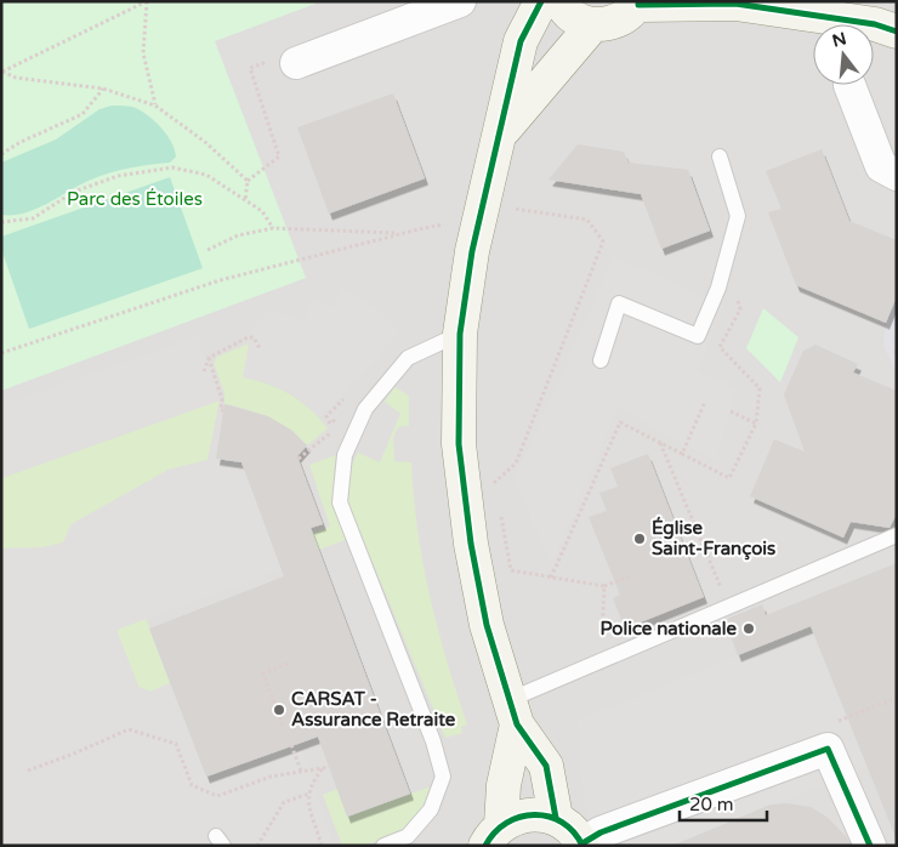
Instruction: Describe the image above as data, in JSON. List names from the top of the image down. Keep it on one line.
{"parks":["Parc des Étoiles"],"places":["Église Saint-François","Police nationale","CARSAT - Assurance Retraite"],"scale_bar":"20 m","north":"top"}
